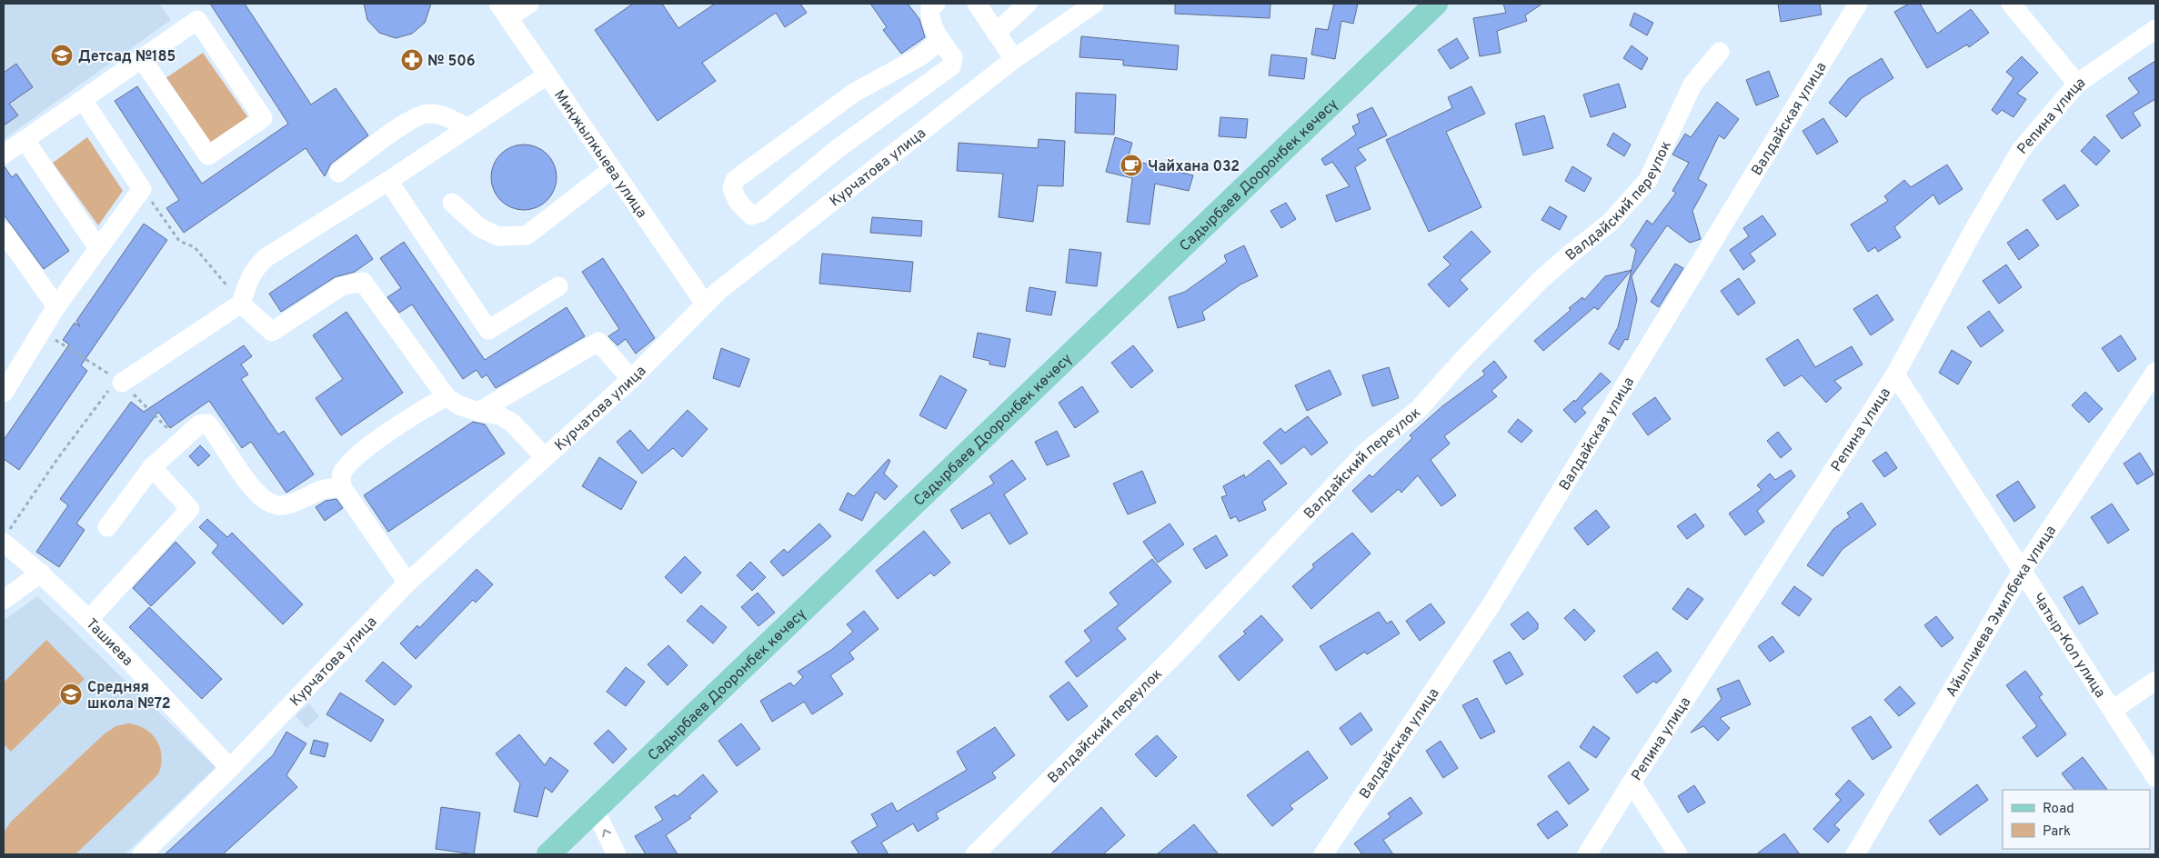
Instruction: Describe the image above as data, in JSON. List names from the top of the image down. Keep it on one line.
{"streets":{"main road":["Садырбаев Дооронбек көчөсү"],"street":["Репина улица","Валдайская улица","Миңжылкыева улица","Курчатова улица","Валдайский переулок","Айылчиева Эмилбека улица","Ташиева","Чатыр-Кол улица"]},"crossings":[["Репина улица","Чатыр-Кол улица"],["Миңжылкыева улица","Курчатова улица"],["Курчатова улица","Ташиева"],["Айылчиева Эмилбека улица","Чатыр-Кол улица"]],"places":{"school or university":["Детсад №185","Средняя школа №72"],"pharmacy":["№ 506"],"cafe":["Чайхана 032"]},"legend":["Road","Park"]}
